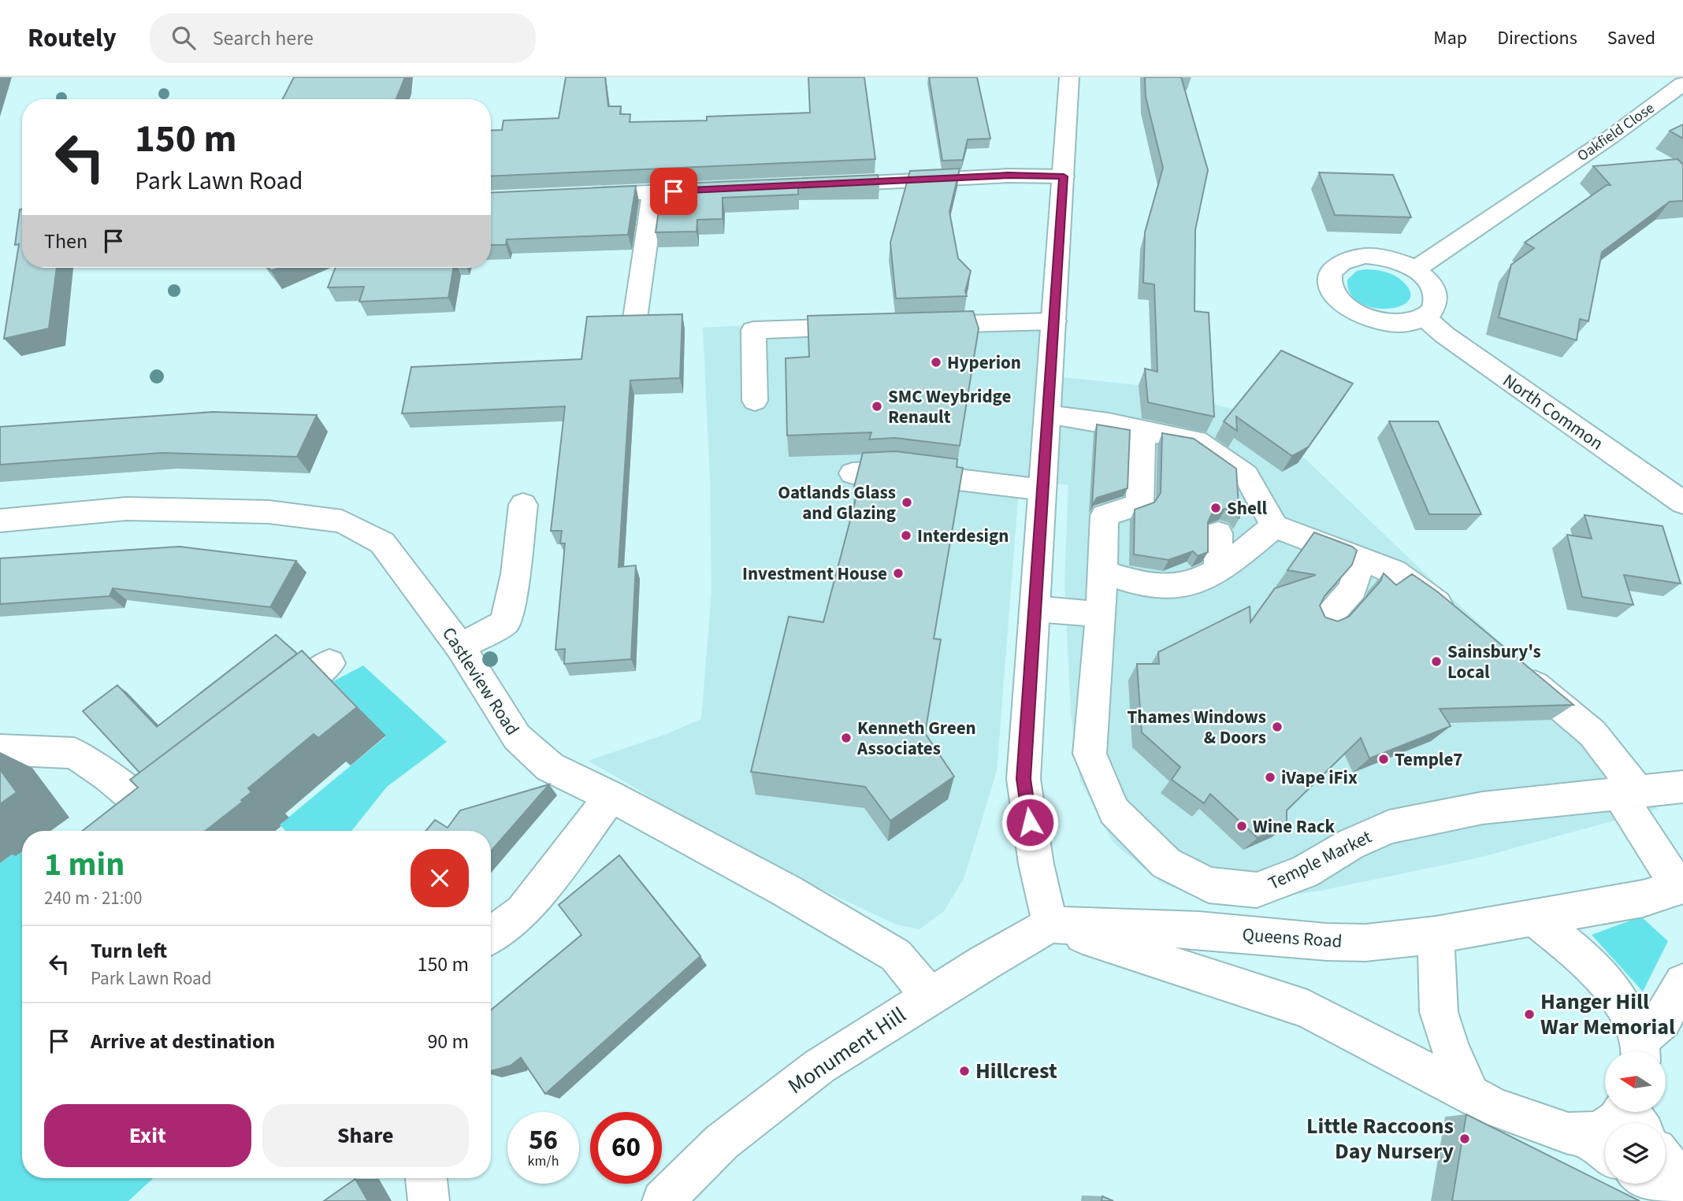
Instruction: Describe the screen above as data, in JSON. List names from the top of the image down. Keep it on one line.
{"streets":{"street":["Oakfield Close","North Common","Castleview Road","Temple Market","Queens Road","Monument Hill"]},"crossings":[["Oakfield Close","North Common"],["Castleview Road","Monument Hill"],["Queens Road","Monument Hill"]],"places":["Hyperion","SMC Weybridge Renault","Oatlands Glass and Glazing","Shell","Interdesign","Investment House","Sainsbury's Local","Thames Windows & Doors","Kenneth Green Associates","Temple7","iVape iFix","Wine Rack","Hanger Hill War Memorial","Hillcrest","Little Raccoons Day Nursery"],"north":"left","page":{"header":"Routely","search":"Search here","nav":["Map","Directions","Saved"],"turn":["150 m","Park Lawn Road"],"then":"Then","heading":["1 min","240 m · 21:00"],"list":[{"name":"Turn left","note":"Park Lawn Road","value":"150 m"},{"name":"Arrive at destination","value":"90 m"}],"buttons":["Exit","Share"],"speed":"56 km/h","limit":"60"}}
